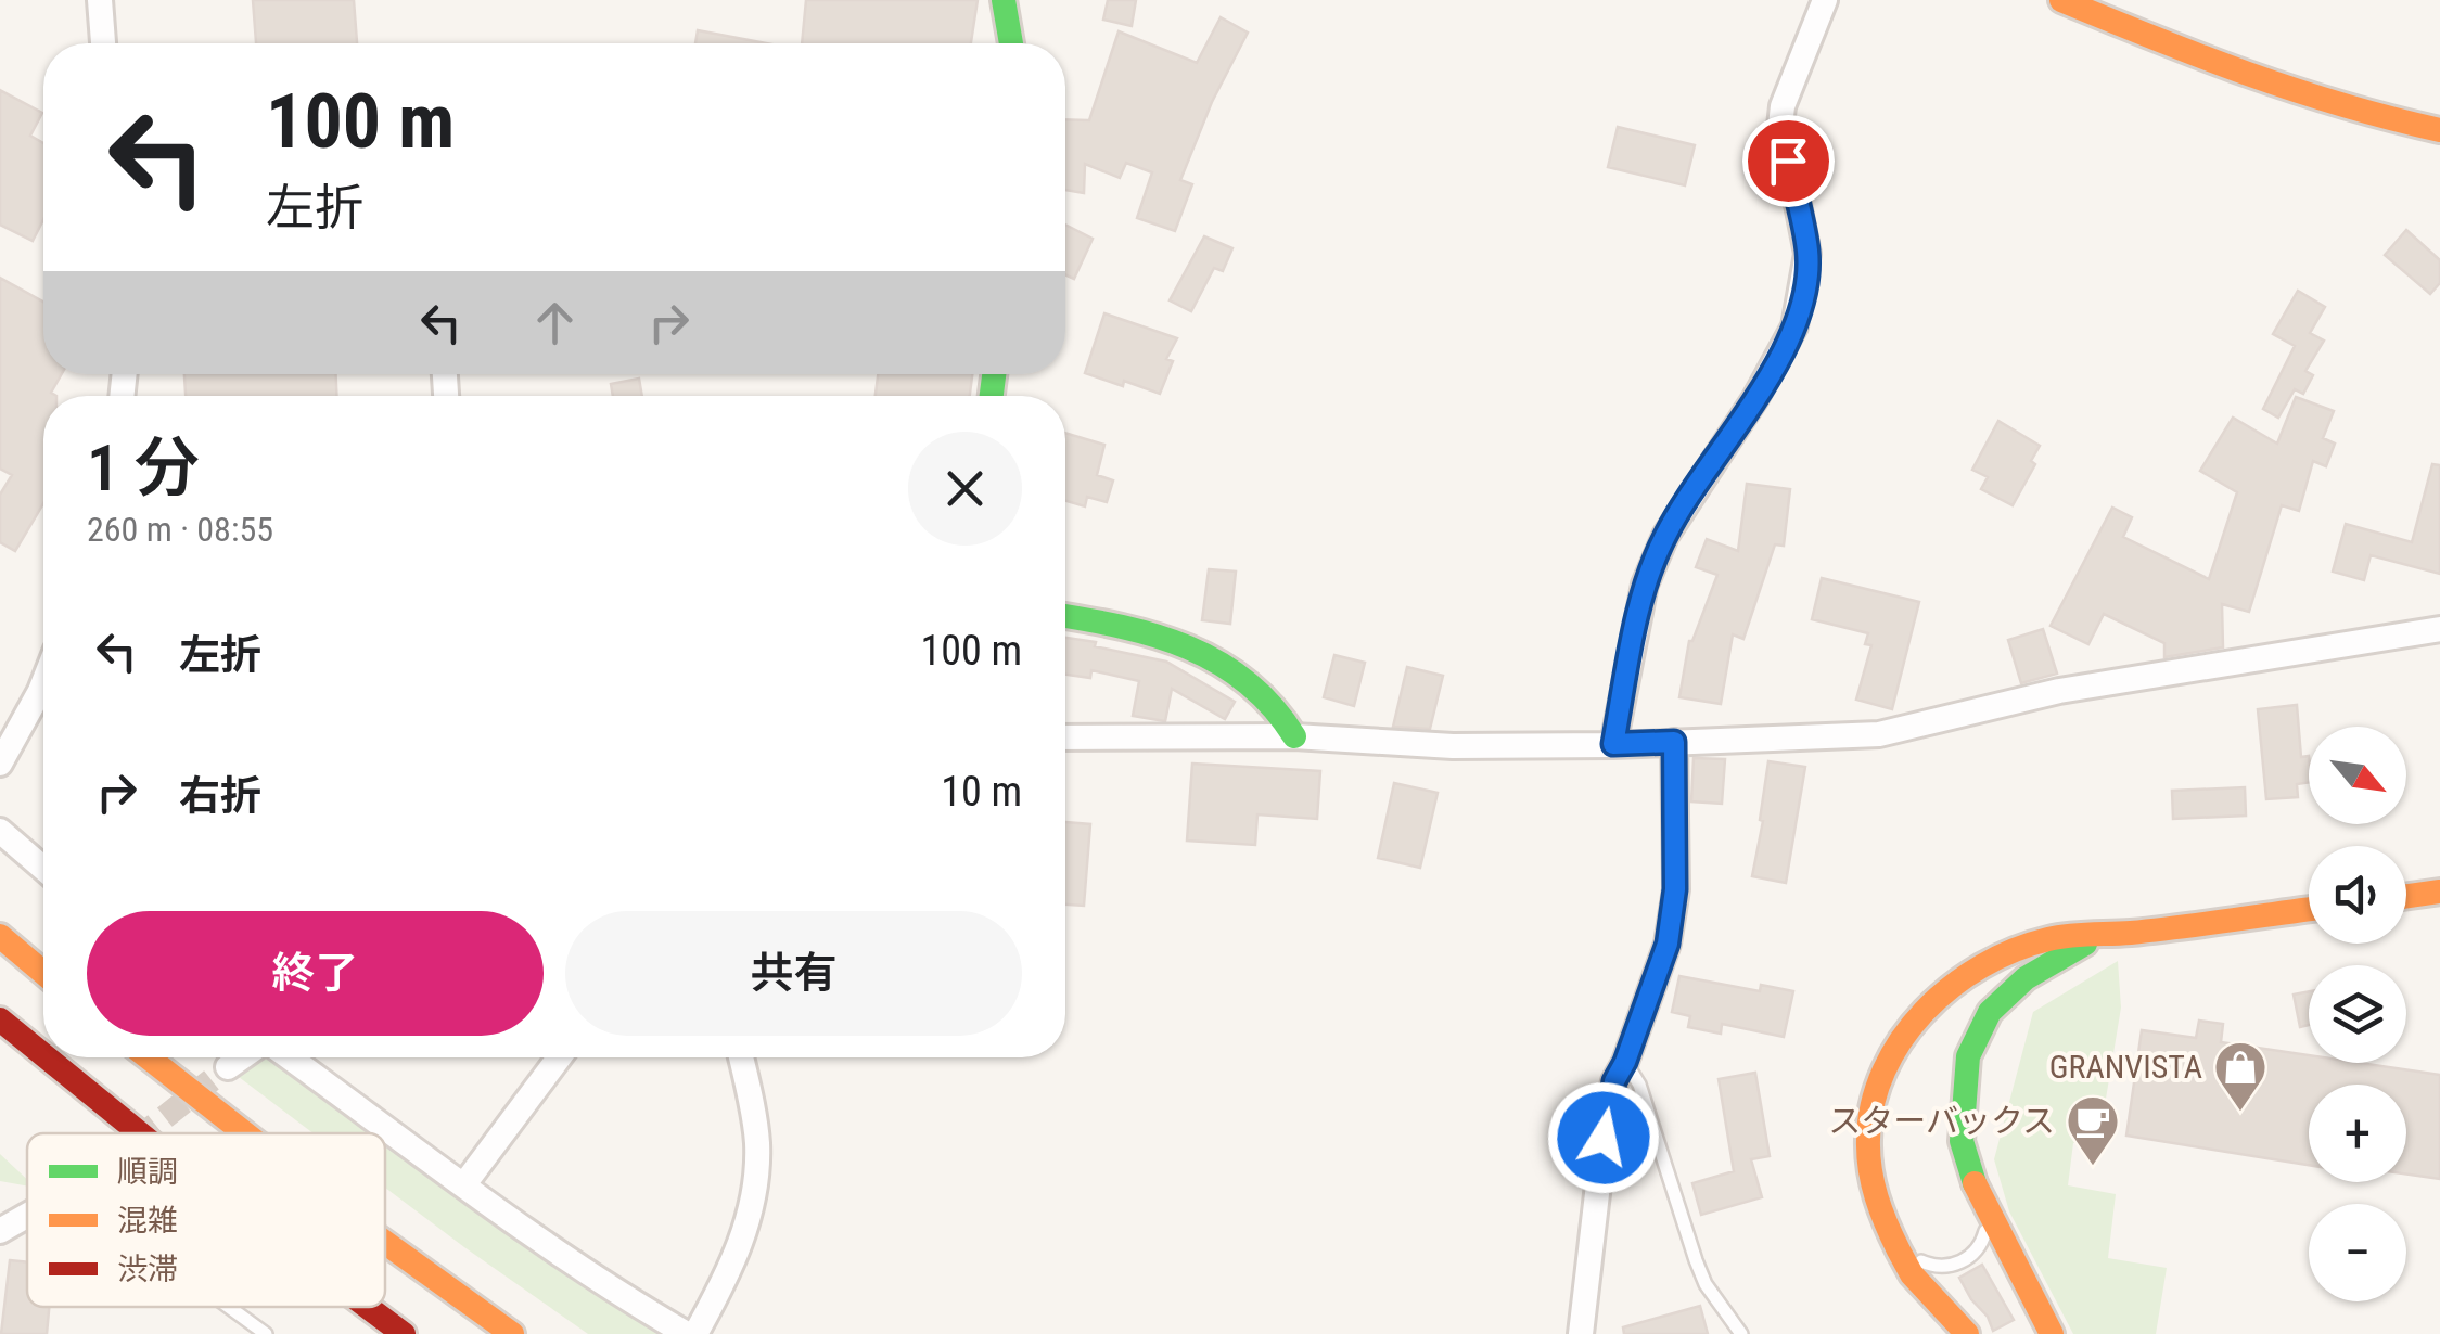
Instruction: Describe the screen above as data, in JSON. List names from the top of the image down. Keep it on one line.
{"places":{"shop":["GRANVISTA"],"cafe":["スターバックス"]},"legend":["順調","混雑","渋滞"],"north":"bottom right","page":{"turn":["100 m","左折"],"heading":["1 分","260 m · 08:55"],"list":[{"name":"左折","value":"100 m"},{"name":"右折","value":"10 m"}],"map_buttons":["+","−"],"buttons":["終了","共有"]}}
